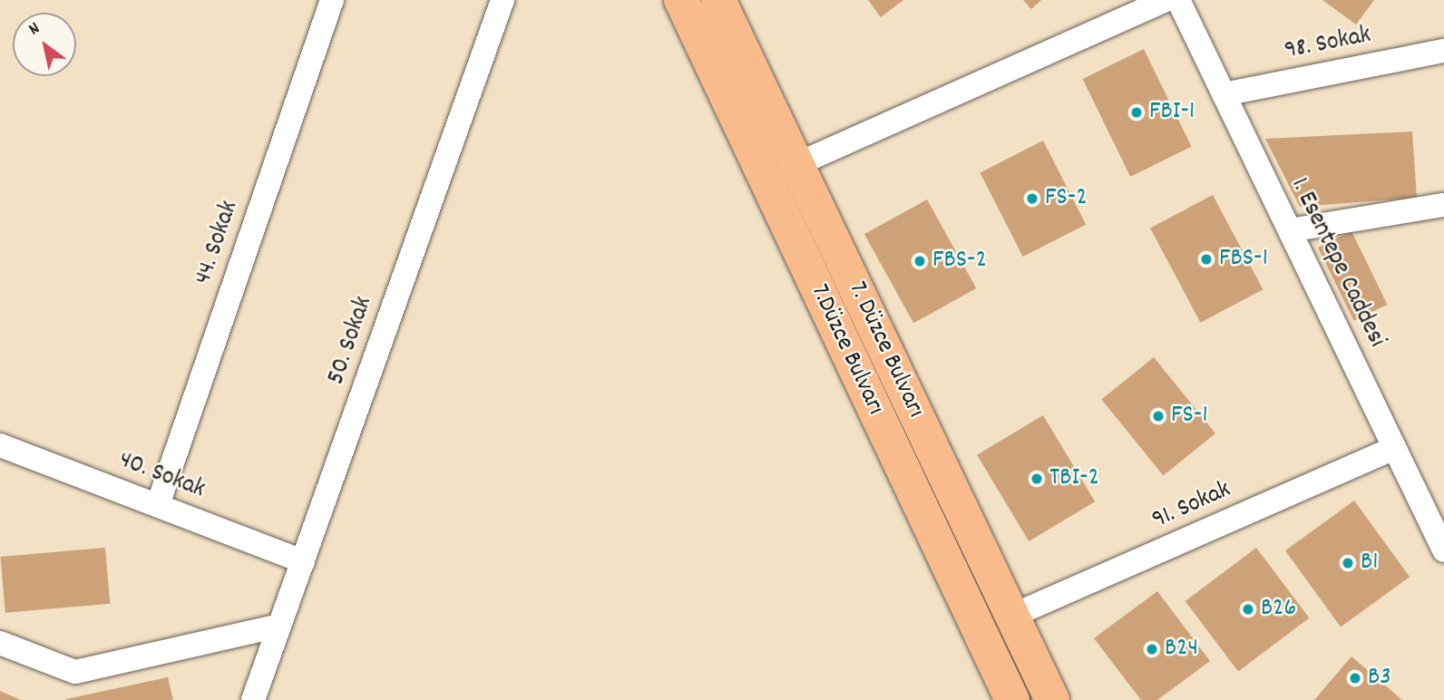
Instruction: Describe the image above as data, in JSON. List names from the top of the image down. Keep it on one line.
{"streets":{"main road":["7.Düzce Bulvarı","7. Düzce Bulvarı"],"street":["98. Sokak","44. Sokak","1. Esentepe Caddesi","50. Sokak","40. Sokak","91. Sokak"]},"crossings":[["98. Sokak","1. Esentepe Caddesi"],["44. Sokak","40. Sokak"],["1. Esentepe Caddesi","91. Sokak"],["50. Sokak","40. Sokak"],["7. Düzce Bulvarı","91. Sokak"]],"places":["FBI-1","FS-2","FBS-1","FBS-2","FS-1","TBI-2","B1","B26","B24","B3"],"north":"top left"}
